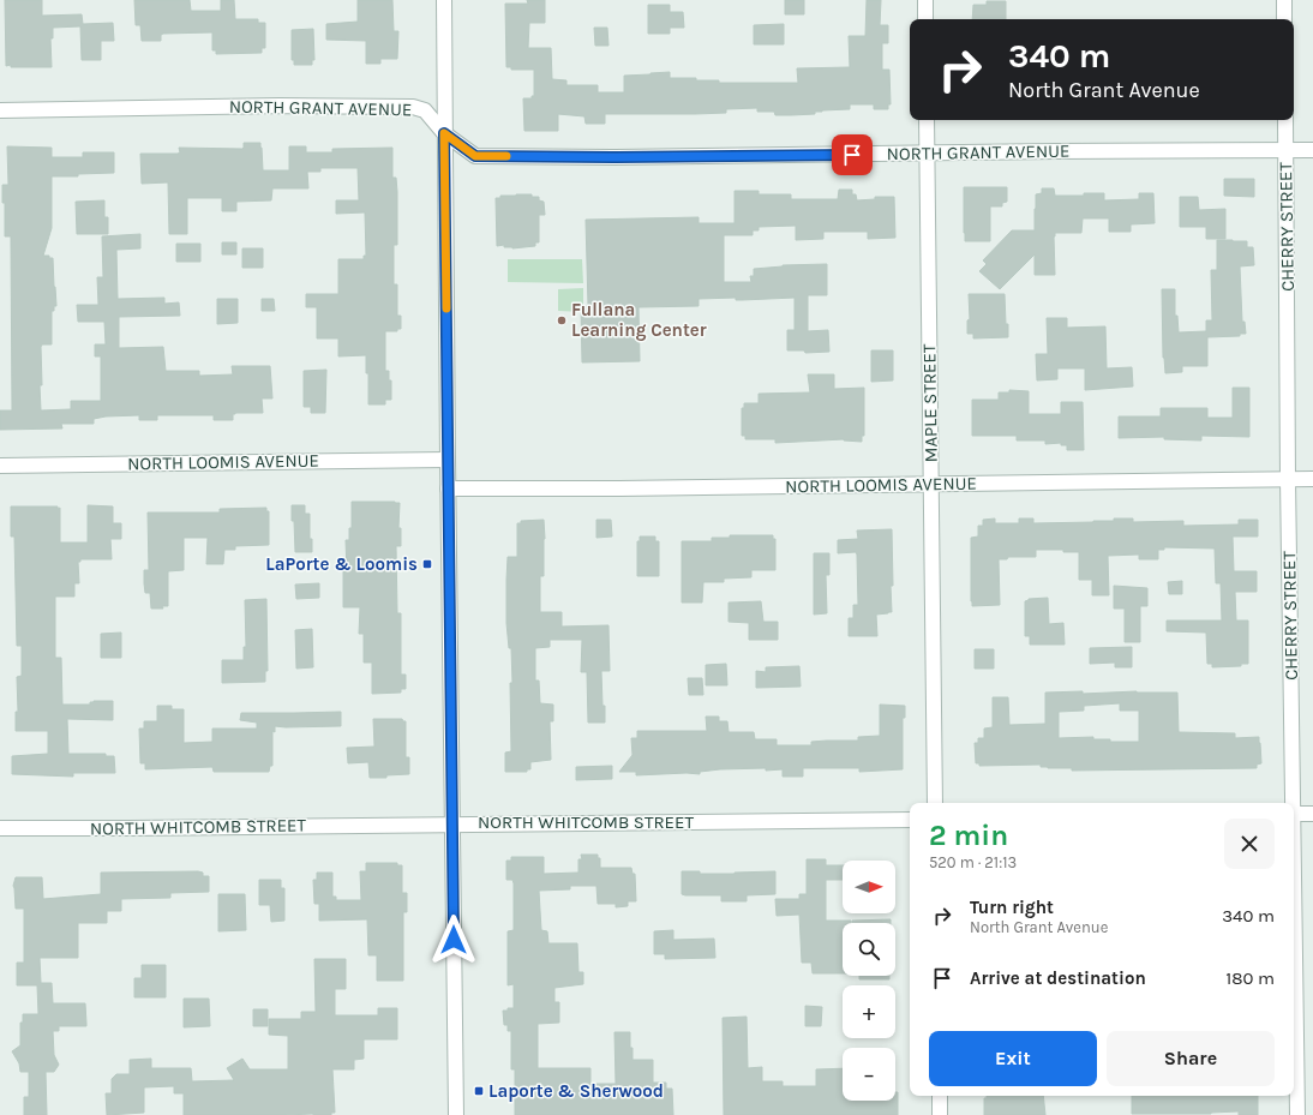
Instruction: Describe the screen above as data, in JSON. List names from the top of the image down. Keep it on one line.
{"streets":{"street":["NORTH GRANT AVENUE","CHERRY STREET","MAPLE STREET","NORTH LOOMIS AVENUE","NORTH WHITCOMB STREET"]},"crossings":[["NORTH GRANT AVENUE","CHERRY STREET"],["NORTH GRANT AVENUE","MAPLE STREET"],["CHERRY STREET","NORTH LOOMIS AVENUE"],["MAPLE STREET","NORTH LOOMIS AVENUE"]],"places":{"other":["Fullana Learning Center"],"transit":["LaPorte & Loomis","Laporte & Sherwood"]},"north":"right","page":{"turn":["340 m","North Grant Avenue"],"heading":["2 min","520 m · 21:13"],"map_buttons":["+","−"],"list":[{"name":"Turn right","note":"North Grant Avenue","value":"340 m"},{"name":"Arrive at destination","value":"180 m"}],"buttons":["Exit","Share"]}}
